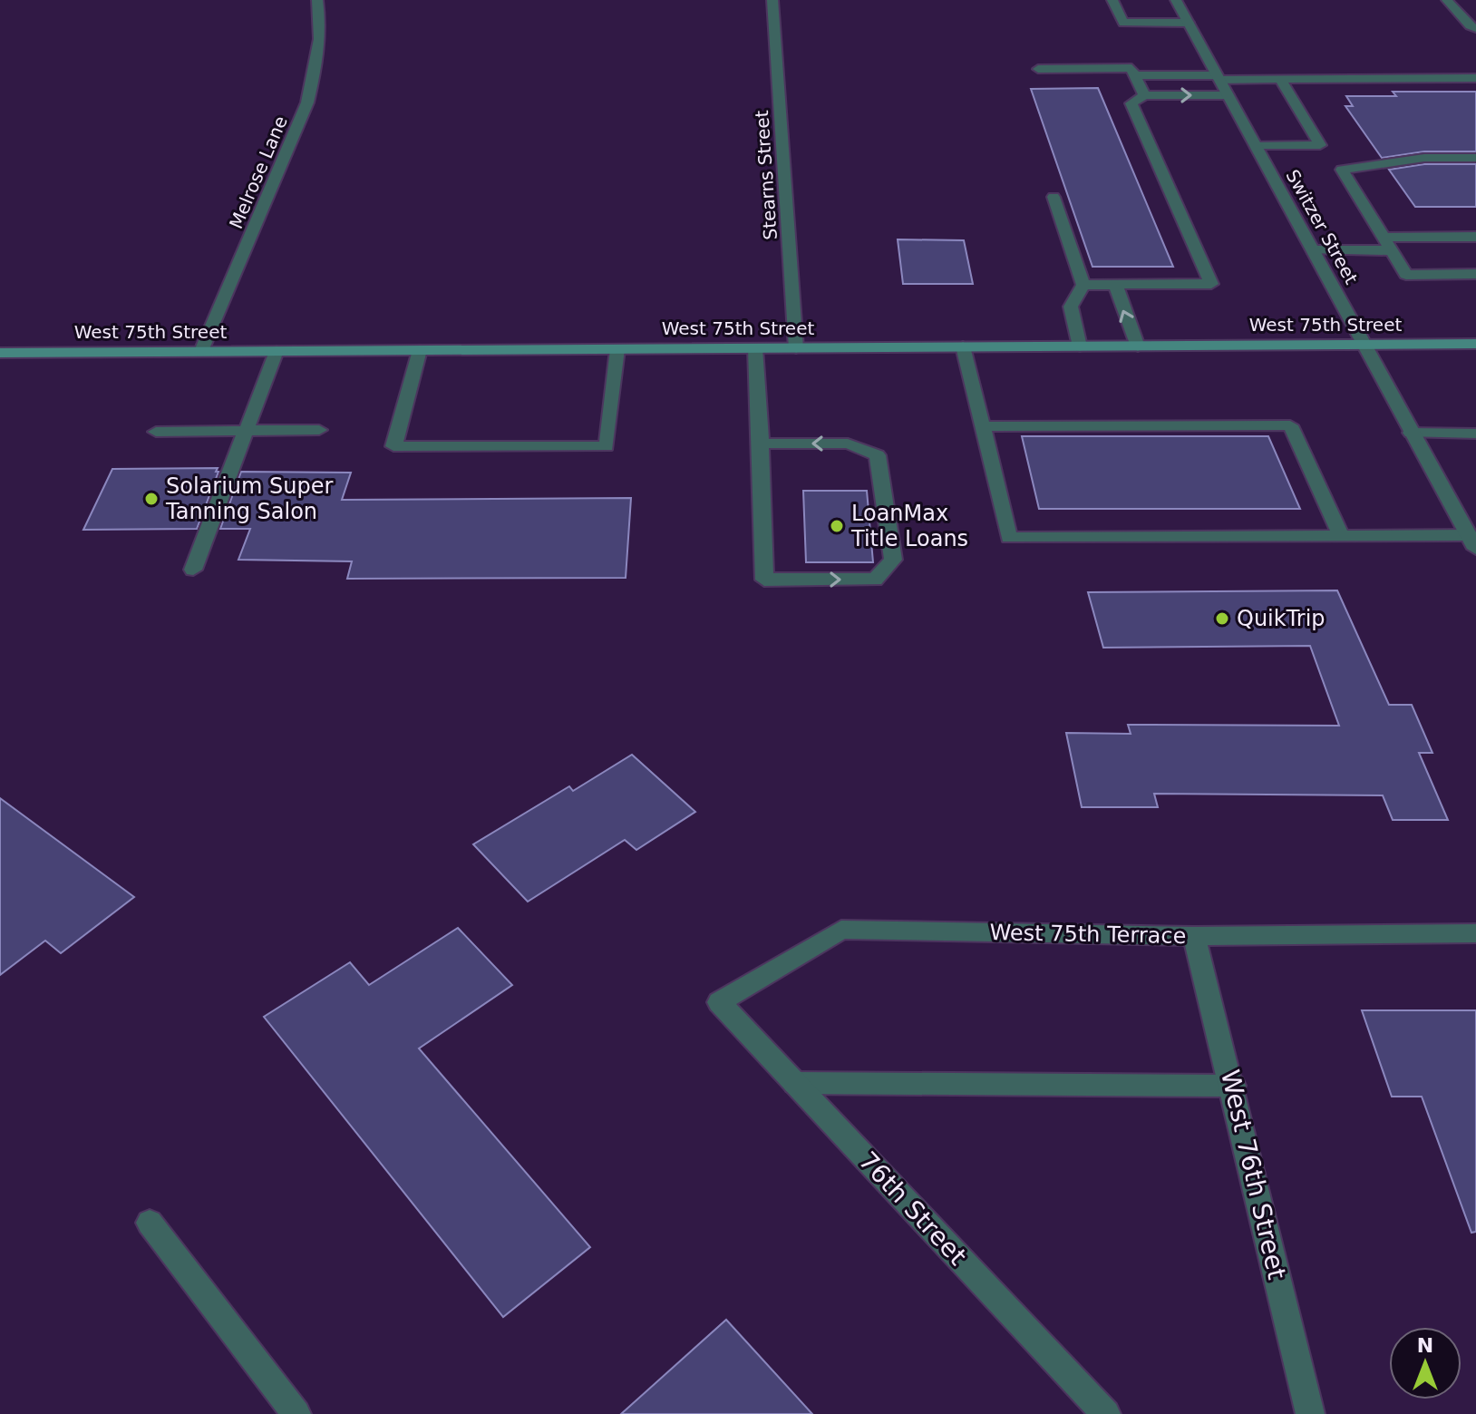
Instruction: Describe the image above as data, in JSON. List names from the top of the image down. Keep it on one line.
{"streets":{"main road":["West 75th Street"],"street":["Melrose Lane","Stearns Street","Switzer Street","West 75th Terrace","West 76th Street","76th Street"]},"crossings":[["Melrose Lane","West 75th Street"],["Stearns Street","West 75th Street"],["Switzer Street","West 75th Street"],["West 75th Terrace","West 76th Street"],["West 75th Terrace","76th Street"]],"places":["Solarium Super Tanning Salon","LoanMax Title Loans","QuikTrip"],"north":"top"}
